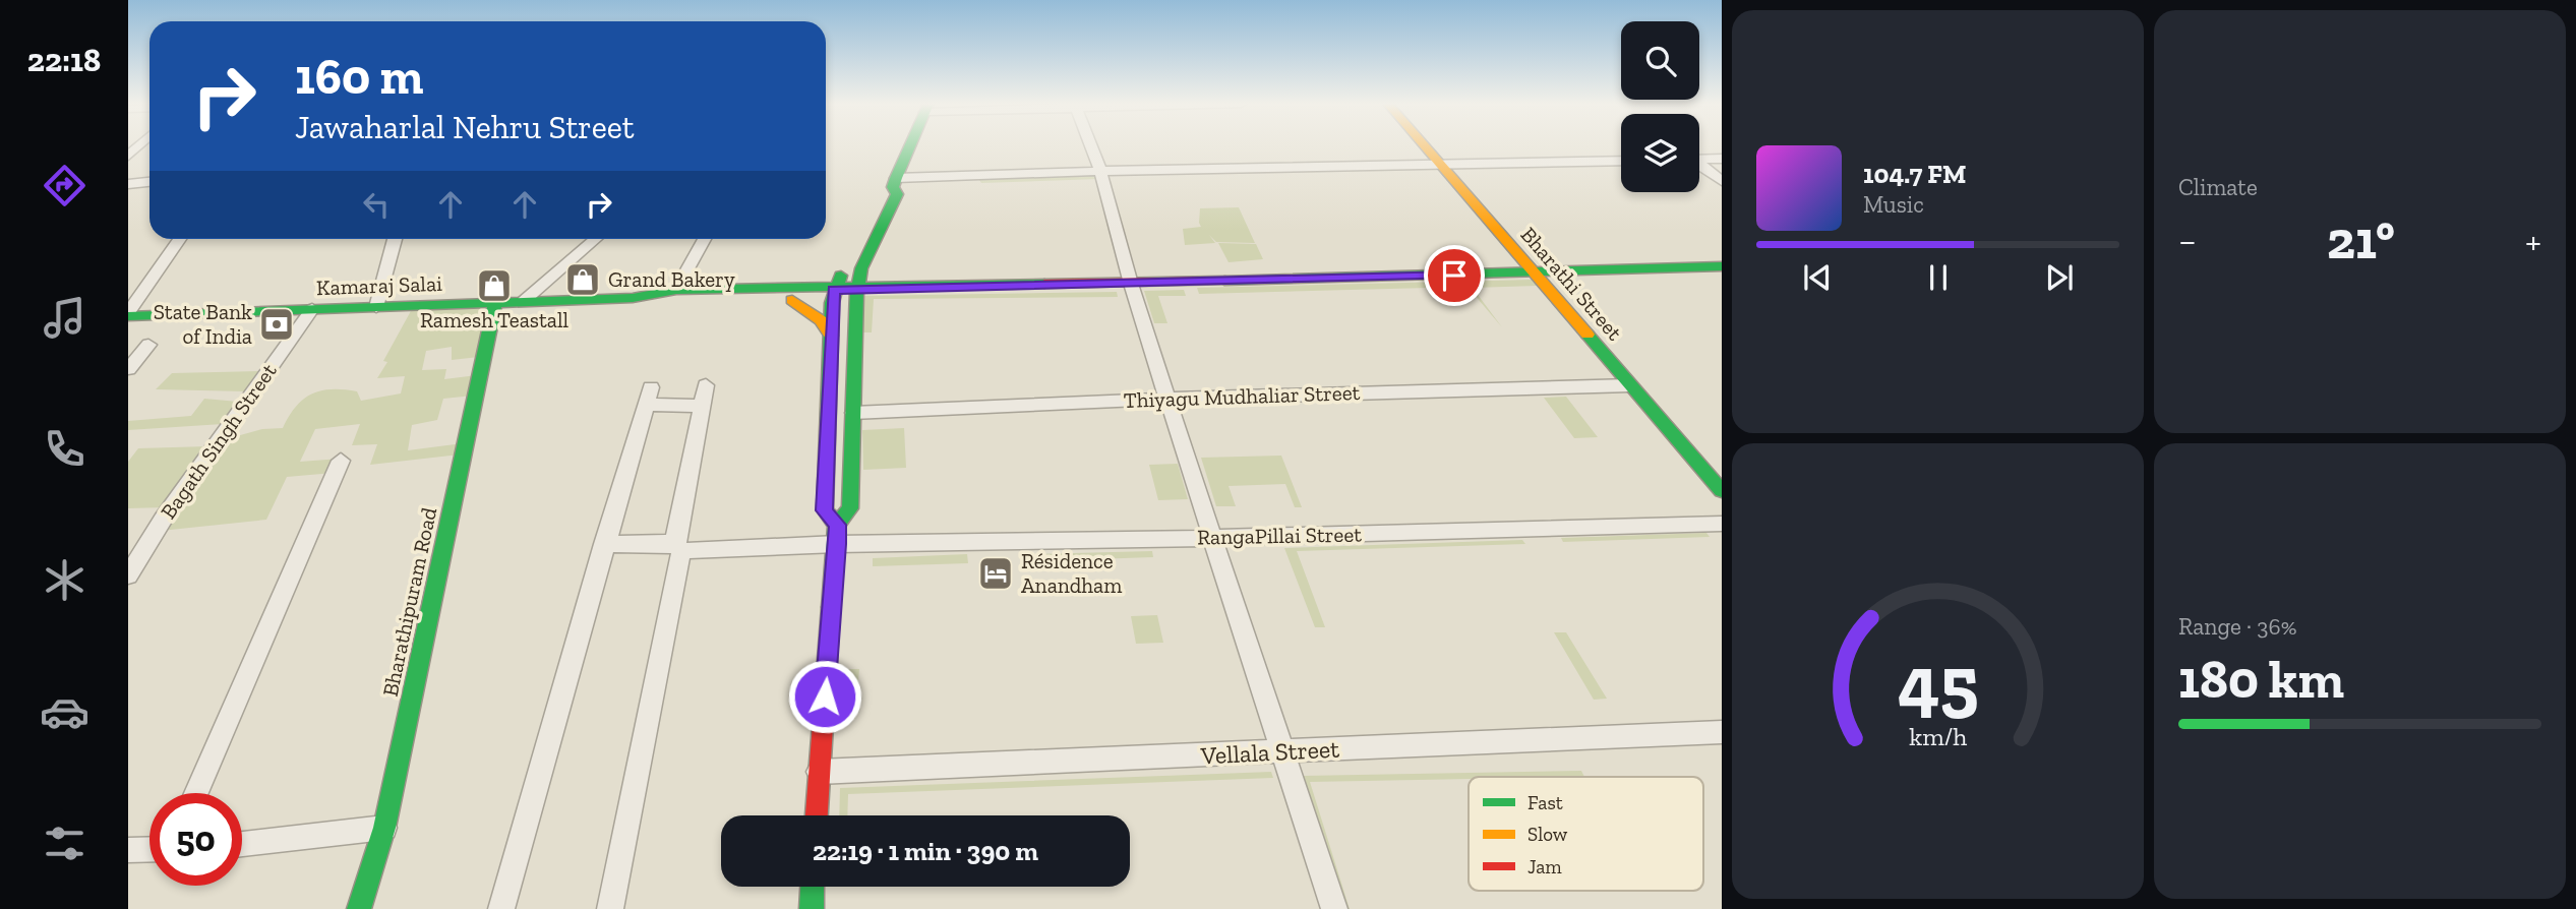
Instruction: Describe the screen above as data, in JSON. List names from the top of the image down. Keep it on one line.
{"streets":{"main road":["Bharathi Street","Kamaraj Salai","Bharathipuram Road"],"street":["Thiyagu Mudhaliar Street","Bagath Singh Street","RangaPillai Street","Vellala Street"]},"crossings":[["Bharathi Street","Kamaraj Salai"],["Bharathi Street","Thiyagu Mudhaliar Street"],["Kamaraj Salai","Bagath Singh Street"],["Kamaraj Salai","Bharathipuram Road"]],"places":{"shop":["Grand Bakery","Ramesh Teastall"],"bank":["State Bank of India"],"hotel":["Résidence Anandham"]},"legend":["Fast","Slow","Jam"],"page":{"tabs":"22:18","tile":["Climate",["Range · 36%","180 km"]],"turn":["160 m","Jawaharlal Nehru Street"],"song":["104.7 FM","Music"],"heat":["−","21°","+"],"limit":"50","trip":"22:19 · 1 min · 390 m","gauge":["45","km/h"]}}
